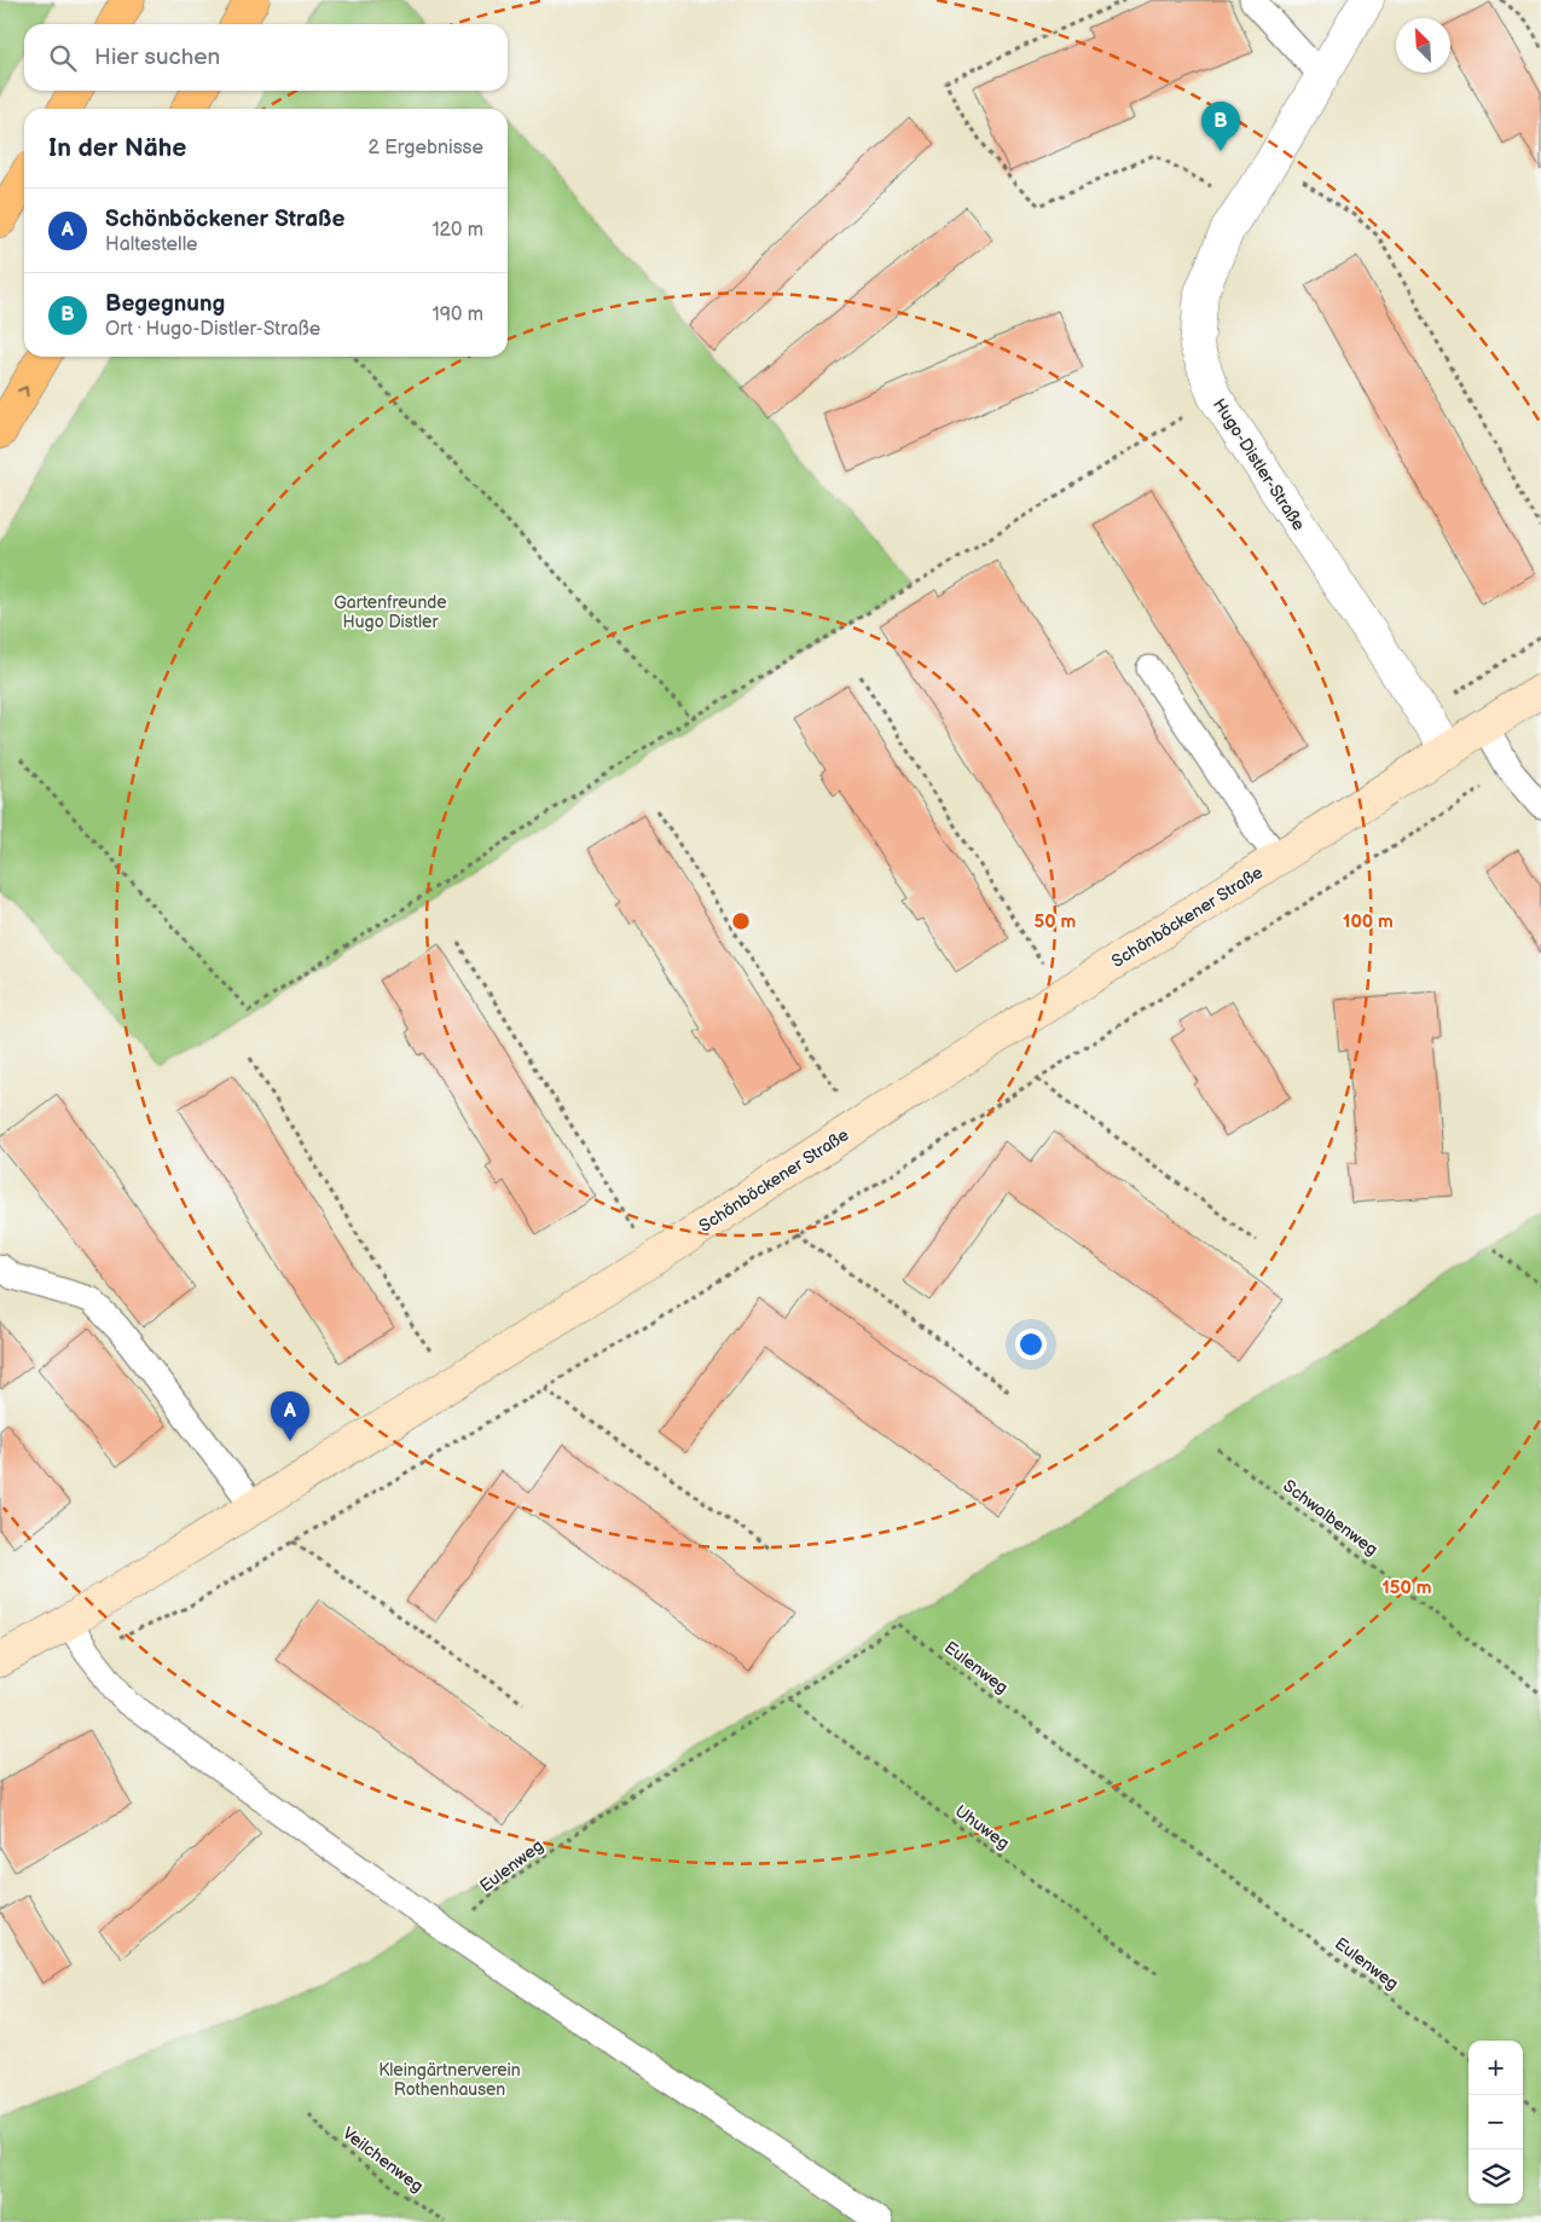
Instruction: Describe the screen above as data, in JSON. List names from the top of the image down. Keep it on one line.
{"streets":{"main road":["Schönböckener Straße"],"street":["Hugo-Distler-Straße"],"path":["Schwalbenweg","Eulenweg","Uhuweg","Veilchenweg"]},"crossings":[["Hugo-Distler-Straße","Schönböckener Straße"],["Eulenweg","Uhuweg"]],"parks":["Gartenfreunde Hugo Distler","Kleingärtnerverein Rothenhausen"],"north":"top left","page":{"search":"Hier suchen","pins":["B","A"],"heading":["In der Nähe","2 Ergebnisse"],"list":[{"mark":"A","name":"Schönböckener Straße","note":"Haltestelle","value":"120 m"},{"mark":"B","name":"Begegnung","note":"Ort · Hugo-Distler-Straße","value":"190 m"}],"map_buttons":["+","−"]},"rings":["50 m","100 m","150 m"]}
